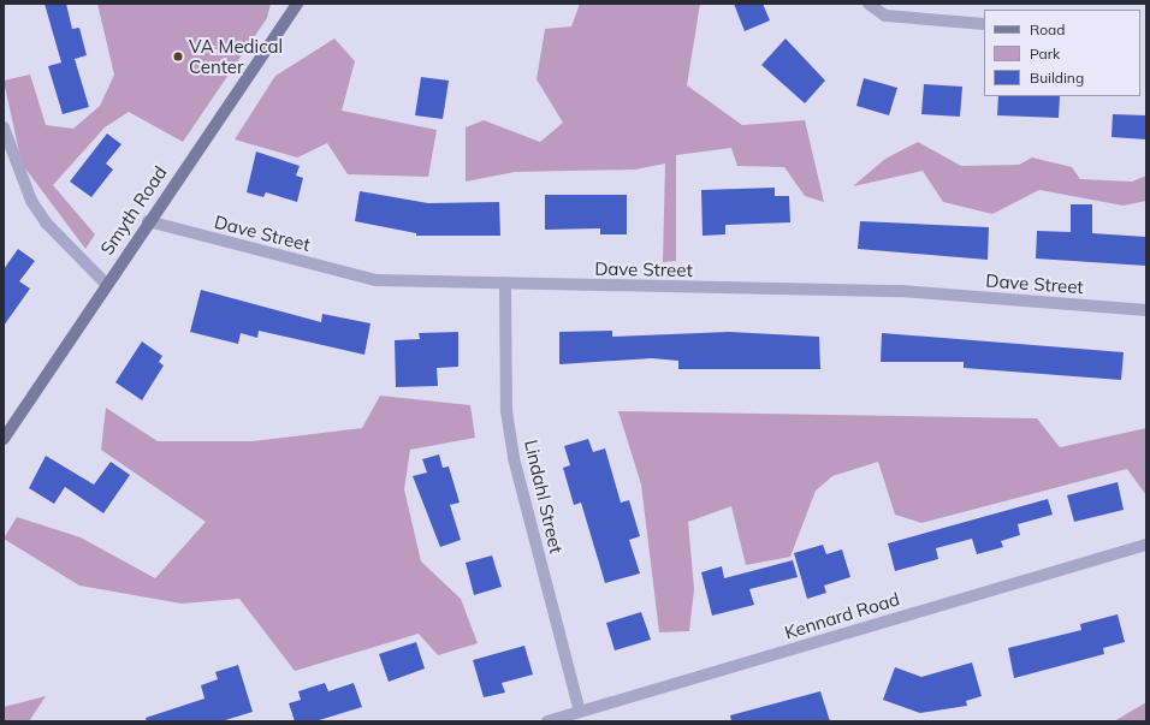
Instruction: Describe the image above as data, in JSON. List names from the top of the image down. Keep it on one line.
{"streets":{"street":["Smyth Road","Dave Street","Lindahl Street","Kennard Road"]},"crossings":[["Smyth Road","Dave Street"],["Dave Street","Lindahl Street"],["Lindahl Street","Kennard Road"]],"places":["VA Medical Center"],"legend":["Road","Park","Building"]}
